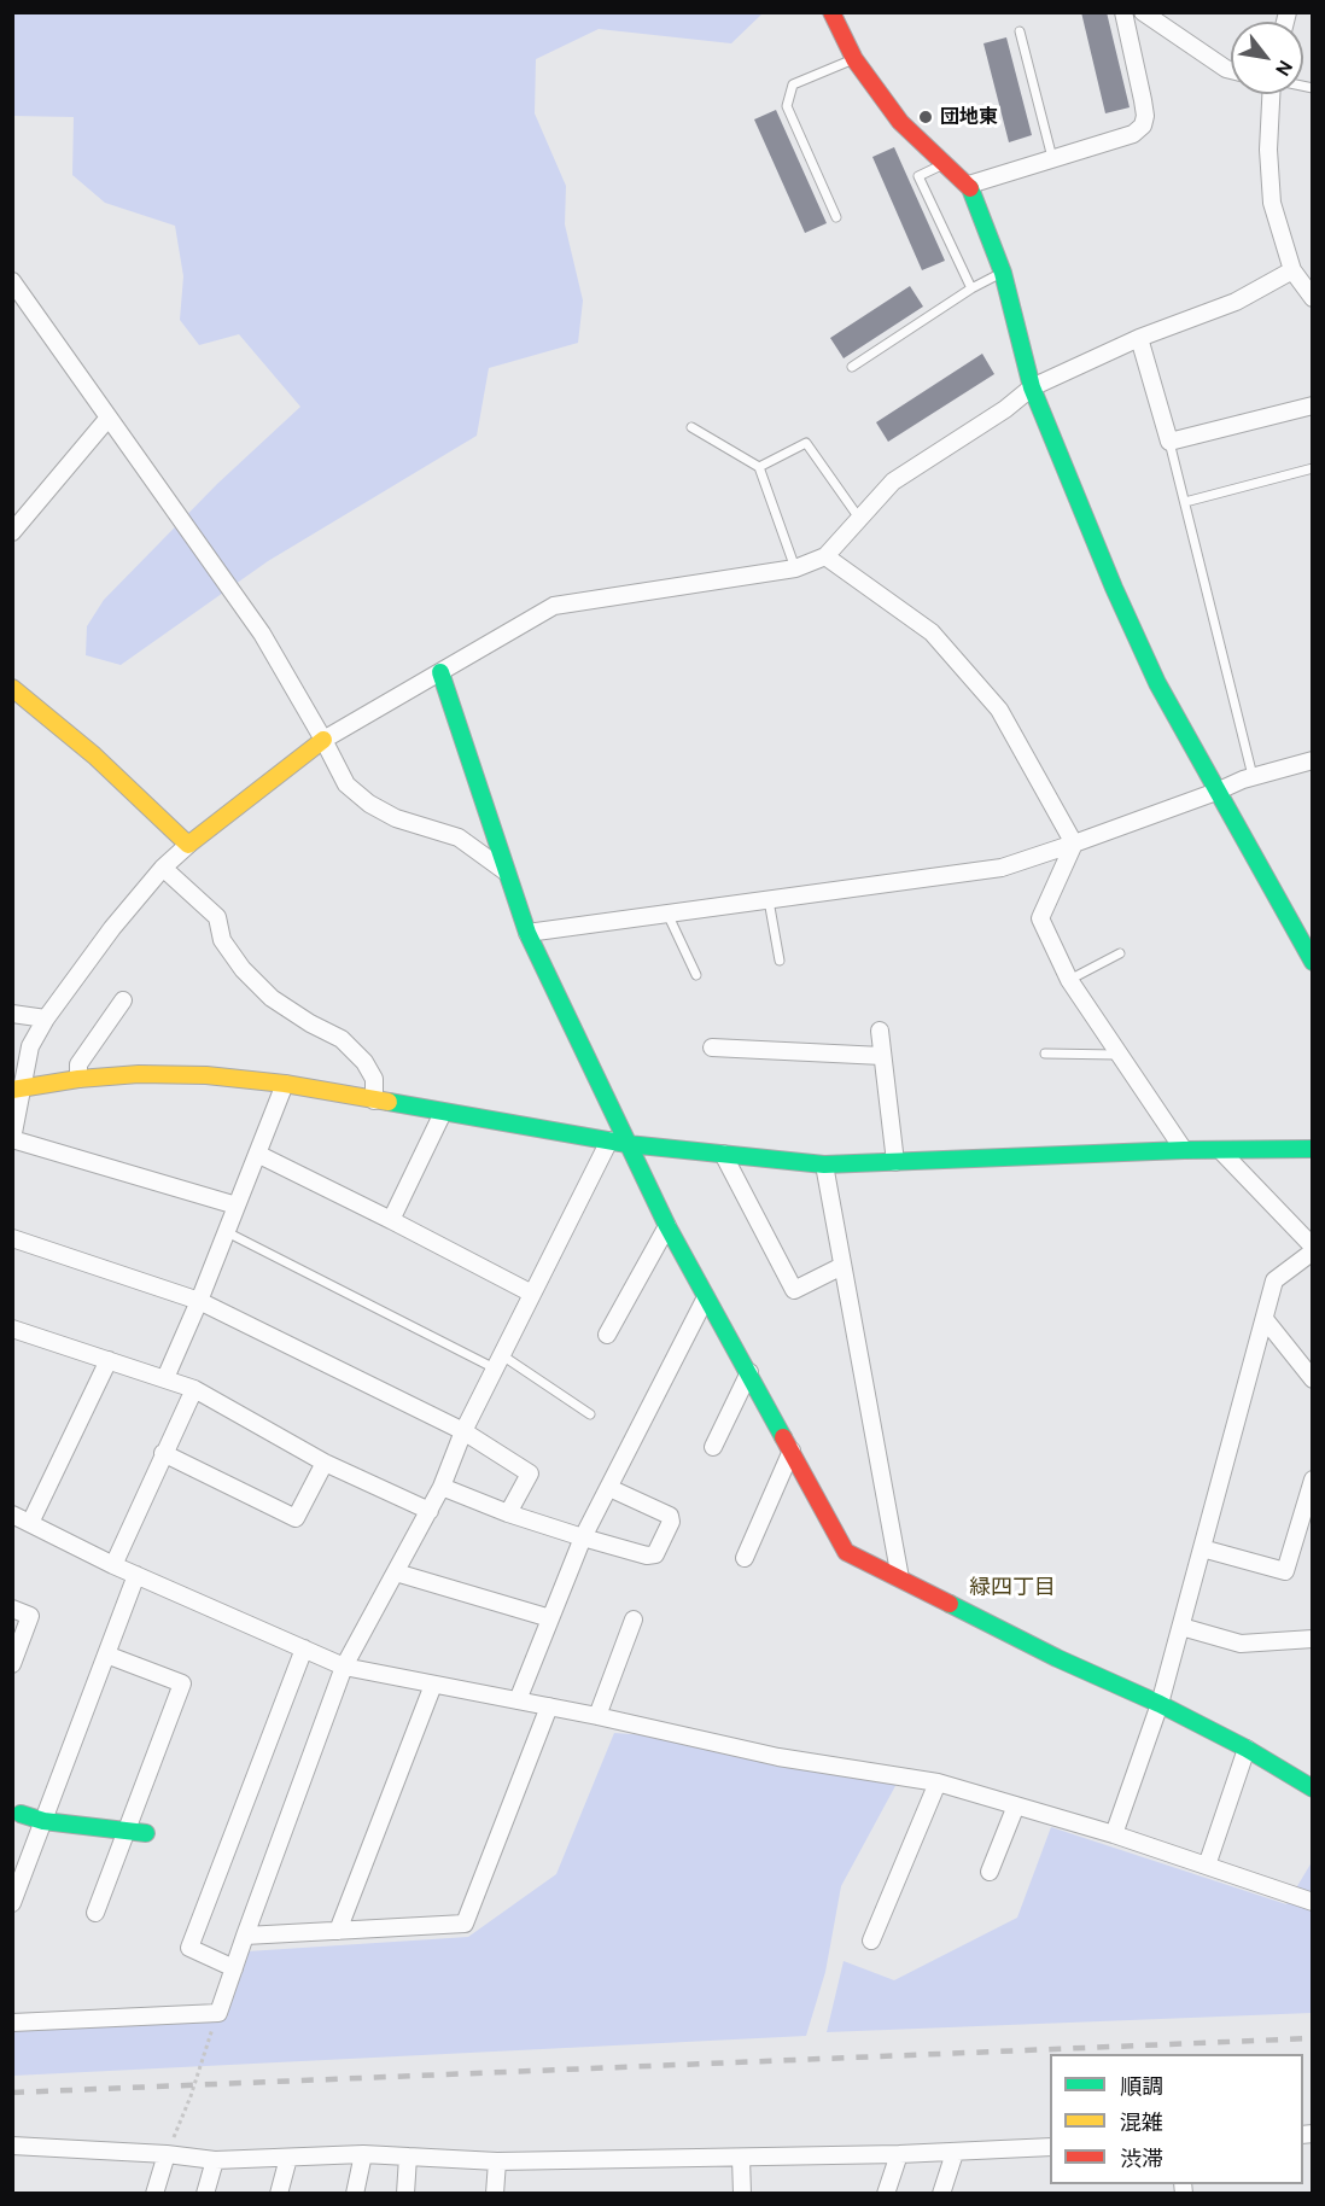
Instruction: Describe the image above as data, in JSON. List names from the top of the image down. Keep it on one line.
{"districts":["緑四丁目"],"places":["団地東"],"legend":["順調","混雑","渋滞"],"north":"bottom right"}
